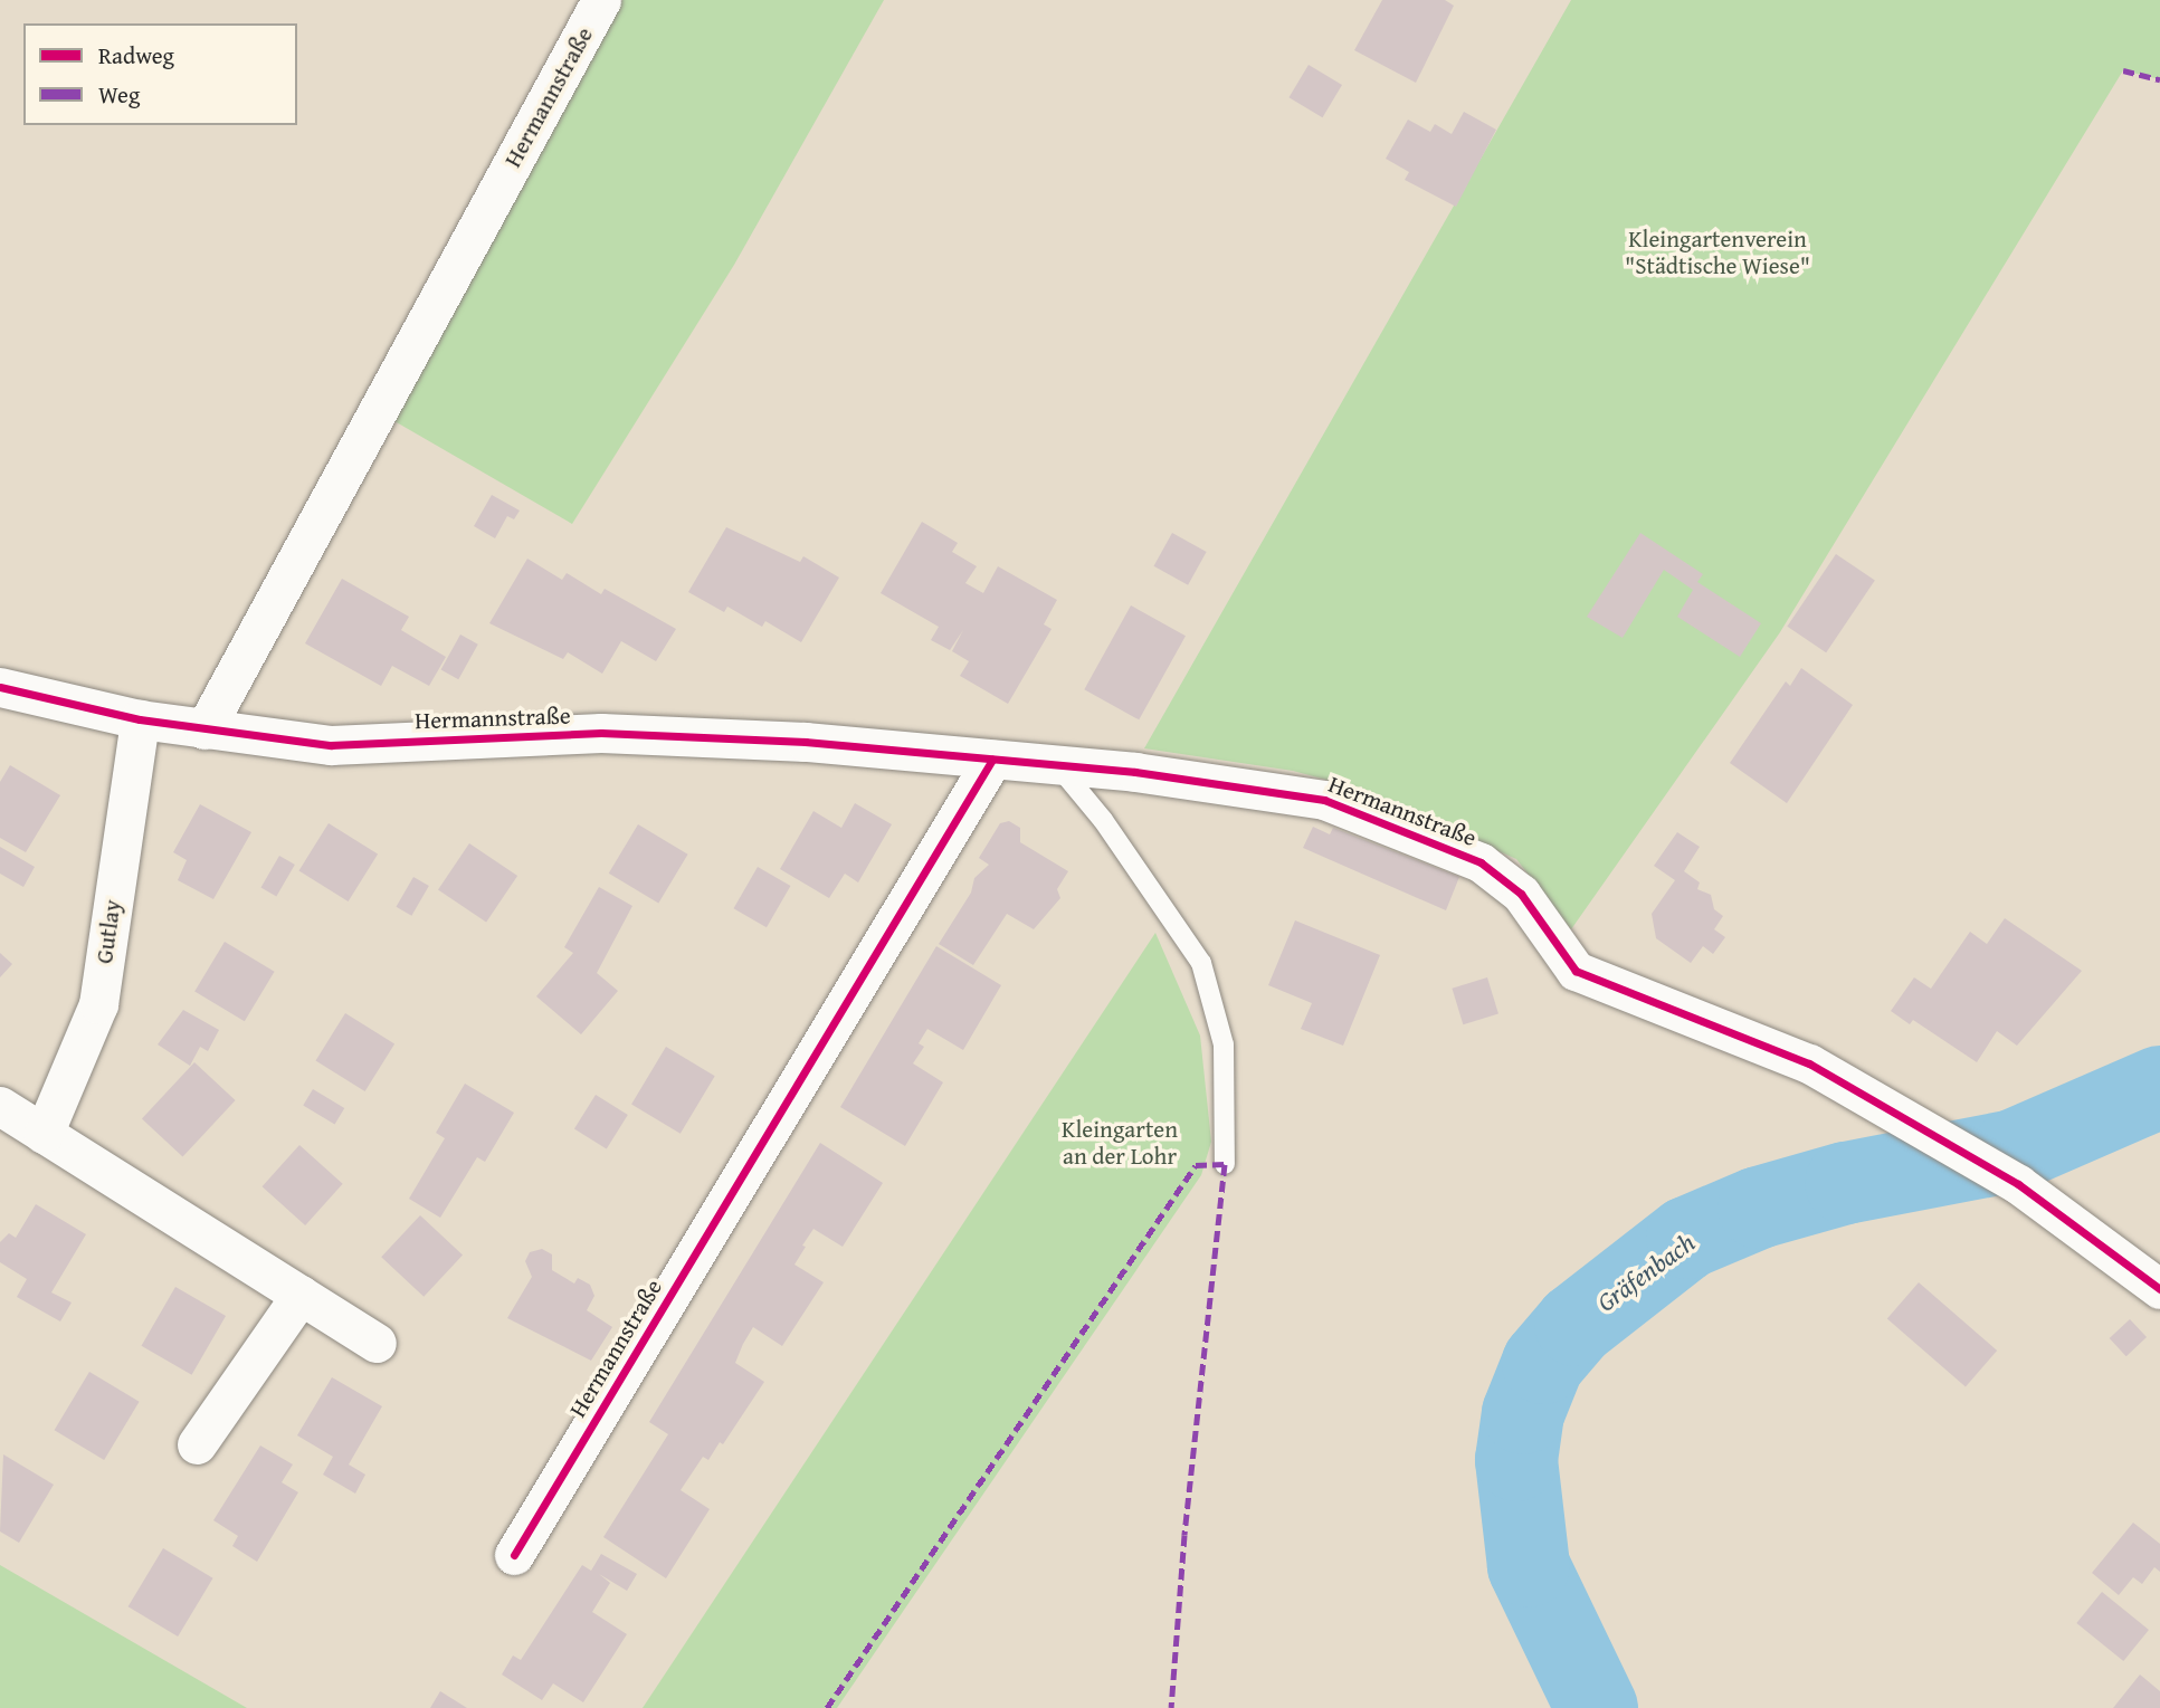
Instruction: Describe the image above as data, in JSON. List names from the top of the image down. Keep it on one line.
{"streets":{"street":["Hermannstraße","Gutlay"]},"crossings":[["Hermannstraße","Gutlay"]],"water":["Gräfenbach"],"parks":["Kleingartenverein \"Städtische Wiese\"","Kleingarten an der Lohr"],"legend":["Radweg","Weg"]}
